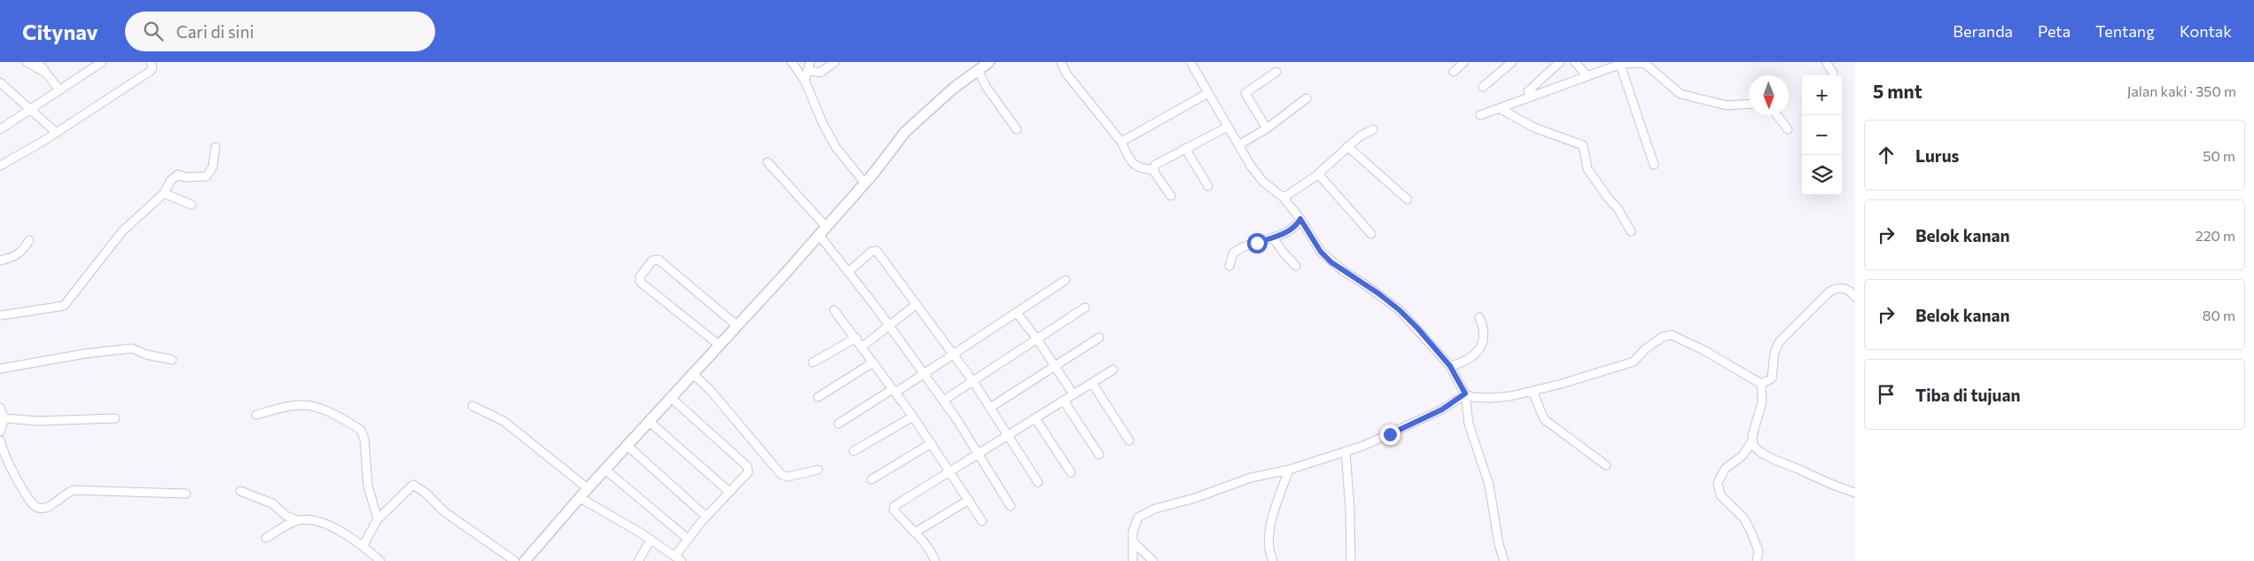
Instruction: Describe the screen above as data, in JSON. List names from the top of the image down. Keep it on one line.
{"north":"bottom","page":{"header":"Citynav","search":"Cari di sini","nav":["Beranda","Peta","Tentang","Kontak"],"heading":["5 mnt","Jalan kaki · 350 m"],"map_buttons":["+","−"],"list":[["Lurus","50 m"],["Belok kanan","220 m"],["Belok kanan","80 m"],"Tiba di tujuan"]}}
